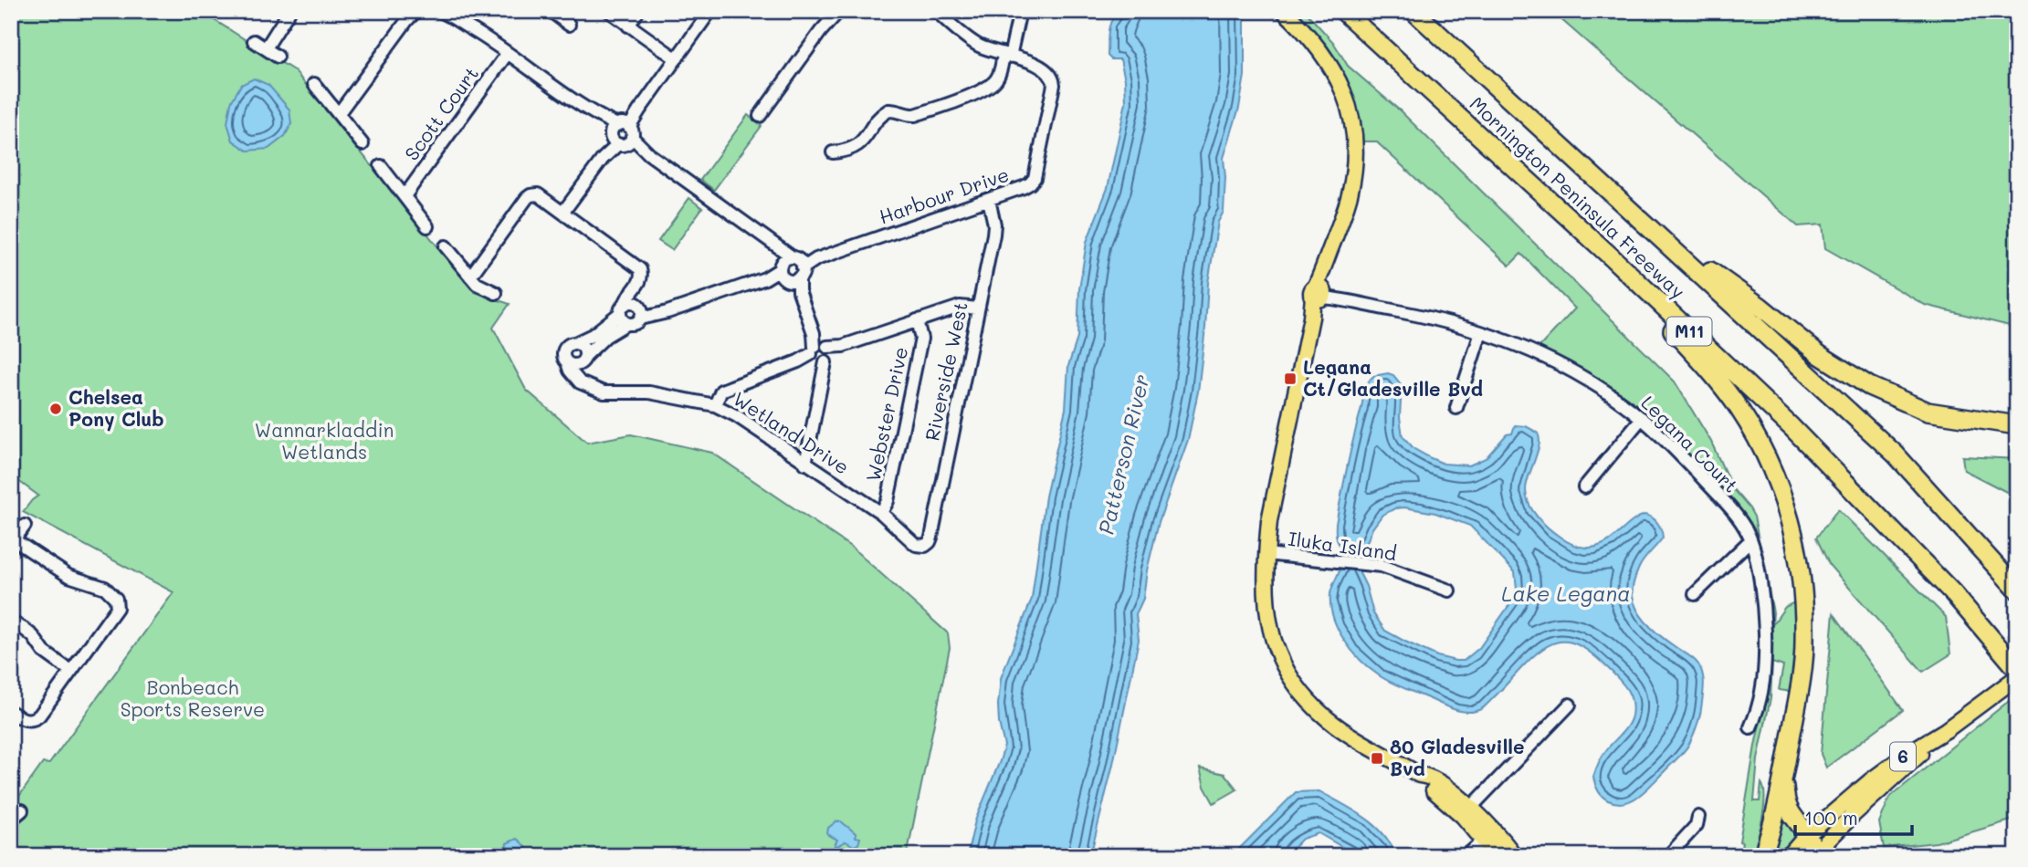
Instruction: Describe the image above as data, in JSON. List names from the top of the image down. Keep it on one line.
{"streets":{"highway":["Mornington Peninsula Freeway","M11"],"main road":["6"],"street":["Scott Court","Harbour Drive","Riverside West","Webster Drive","Wetland Drive","Legana Court","Iluka Island"]},"crossings":[["Harbour Drive","Riverside West"],["Riverside West","Wetland Drive"],["Webster Drive","Wetland Drive"]],"water":["Patterson River","Lake Legana"],"parks":["Wannarkladdin Wetlands","Bonbeach Sports Reserve"],"places":{"transit":["Legana Ct/Gladesville Bvd","80 Gladesville Bvd"],"other":["Chelsea Pony Club"]},"scale_bar":"100 m"}
